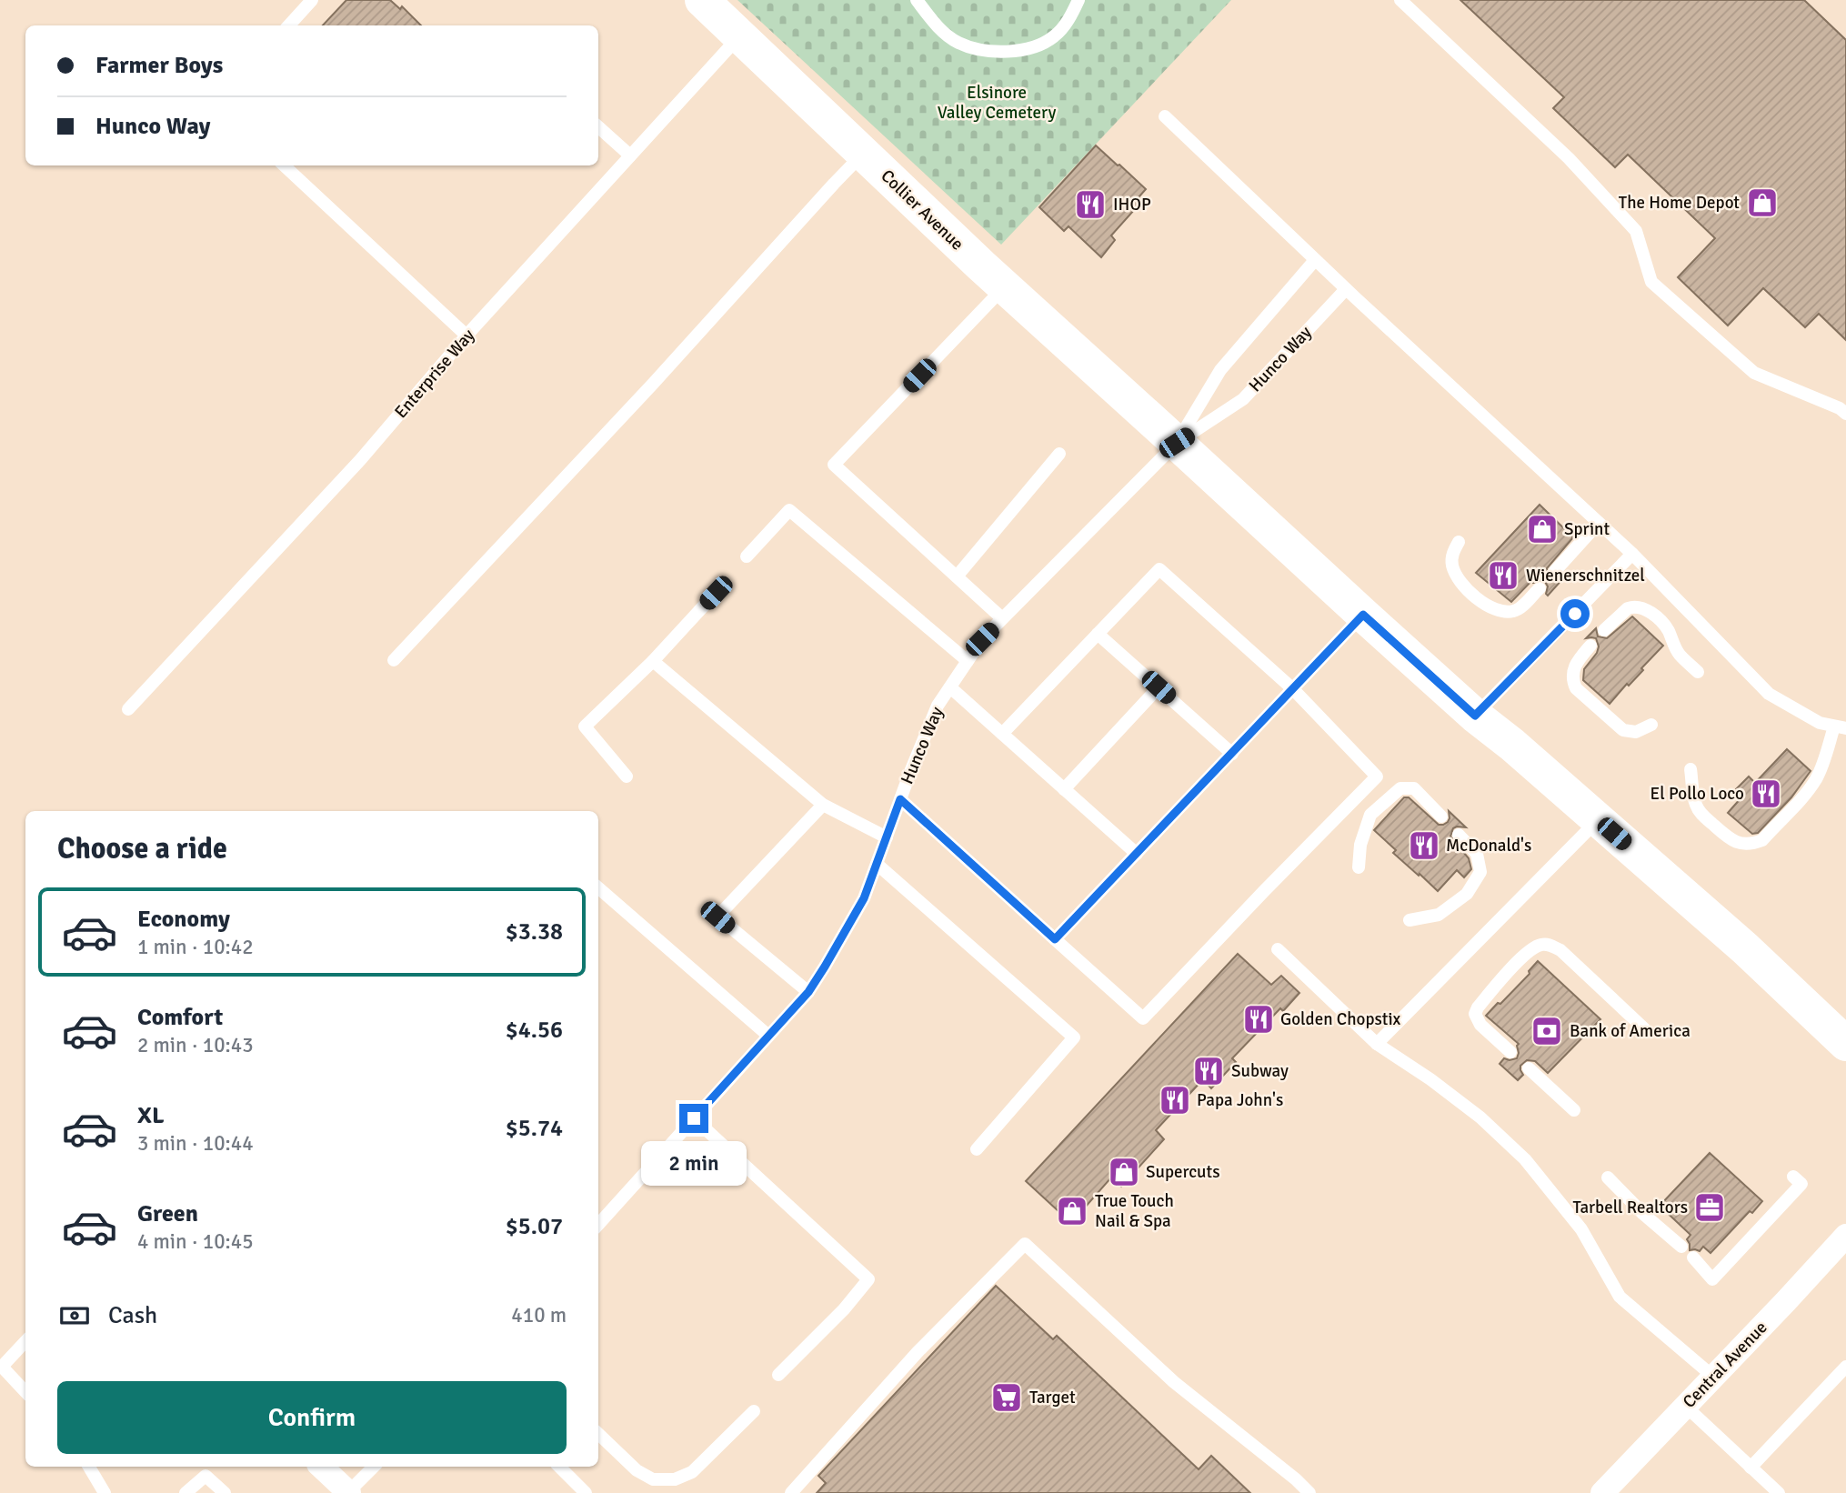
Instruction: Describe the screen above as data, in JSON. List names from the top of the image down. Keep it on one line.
{"streets":{"main road":["Collier Avenue"],"street":["Central Avenue"],"lane":["Hunco Way","Enterprise Way"]},"crossings":[["Collier Avenue","Hunco Way"],["Collier Avenue","Enterprise Way"]],"parks":["Elsinore Valley Cemetery"],"places":{"shop":["The Home Depot","Sprint","Supercuts","True Touch Nail & Spa"],"restaurant":["IHOP","Wienerschnitzel","El Pollo Loco","McDonald's","Golden Chopstix","Subway","Papa John's"],"bank":["Bank of America"],"office":["Tarbell Realtors"],"supermarket":["Target"]},"page":{"banner":["Farmer Boys","Hunco Way"],"heading":"Choose a ride","list":[{"name":"Economy","note":"1 min · 10:42","value":"$3.38"},{"name":"Comfort","note":"2 min · 10:43","value":"$4.56"},{"name":"XL","note":"3 min · 10:44","value":"$5.74"},{"name":"Green","note":"4 min · 10:45","value":"$5.07"}],"bubble":"2 min","pay":["Cash","410 m"],"buttons":"Confirm"}}
